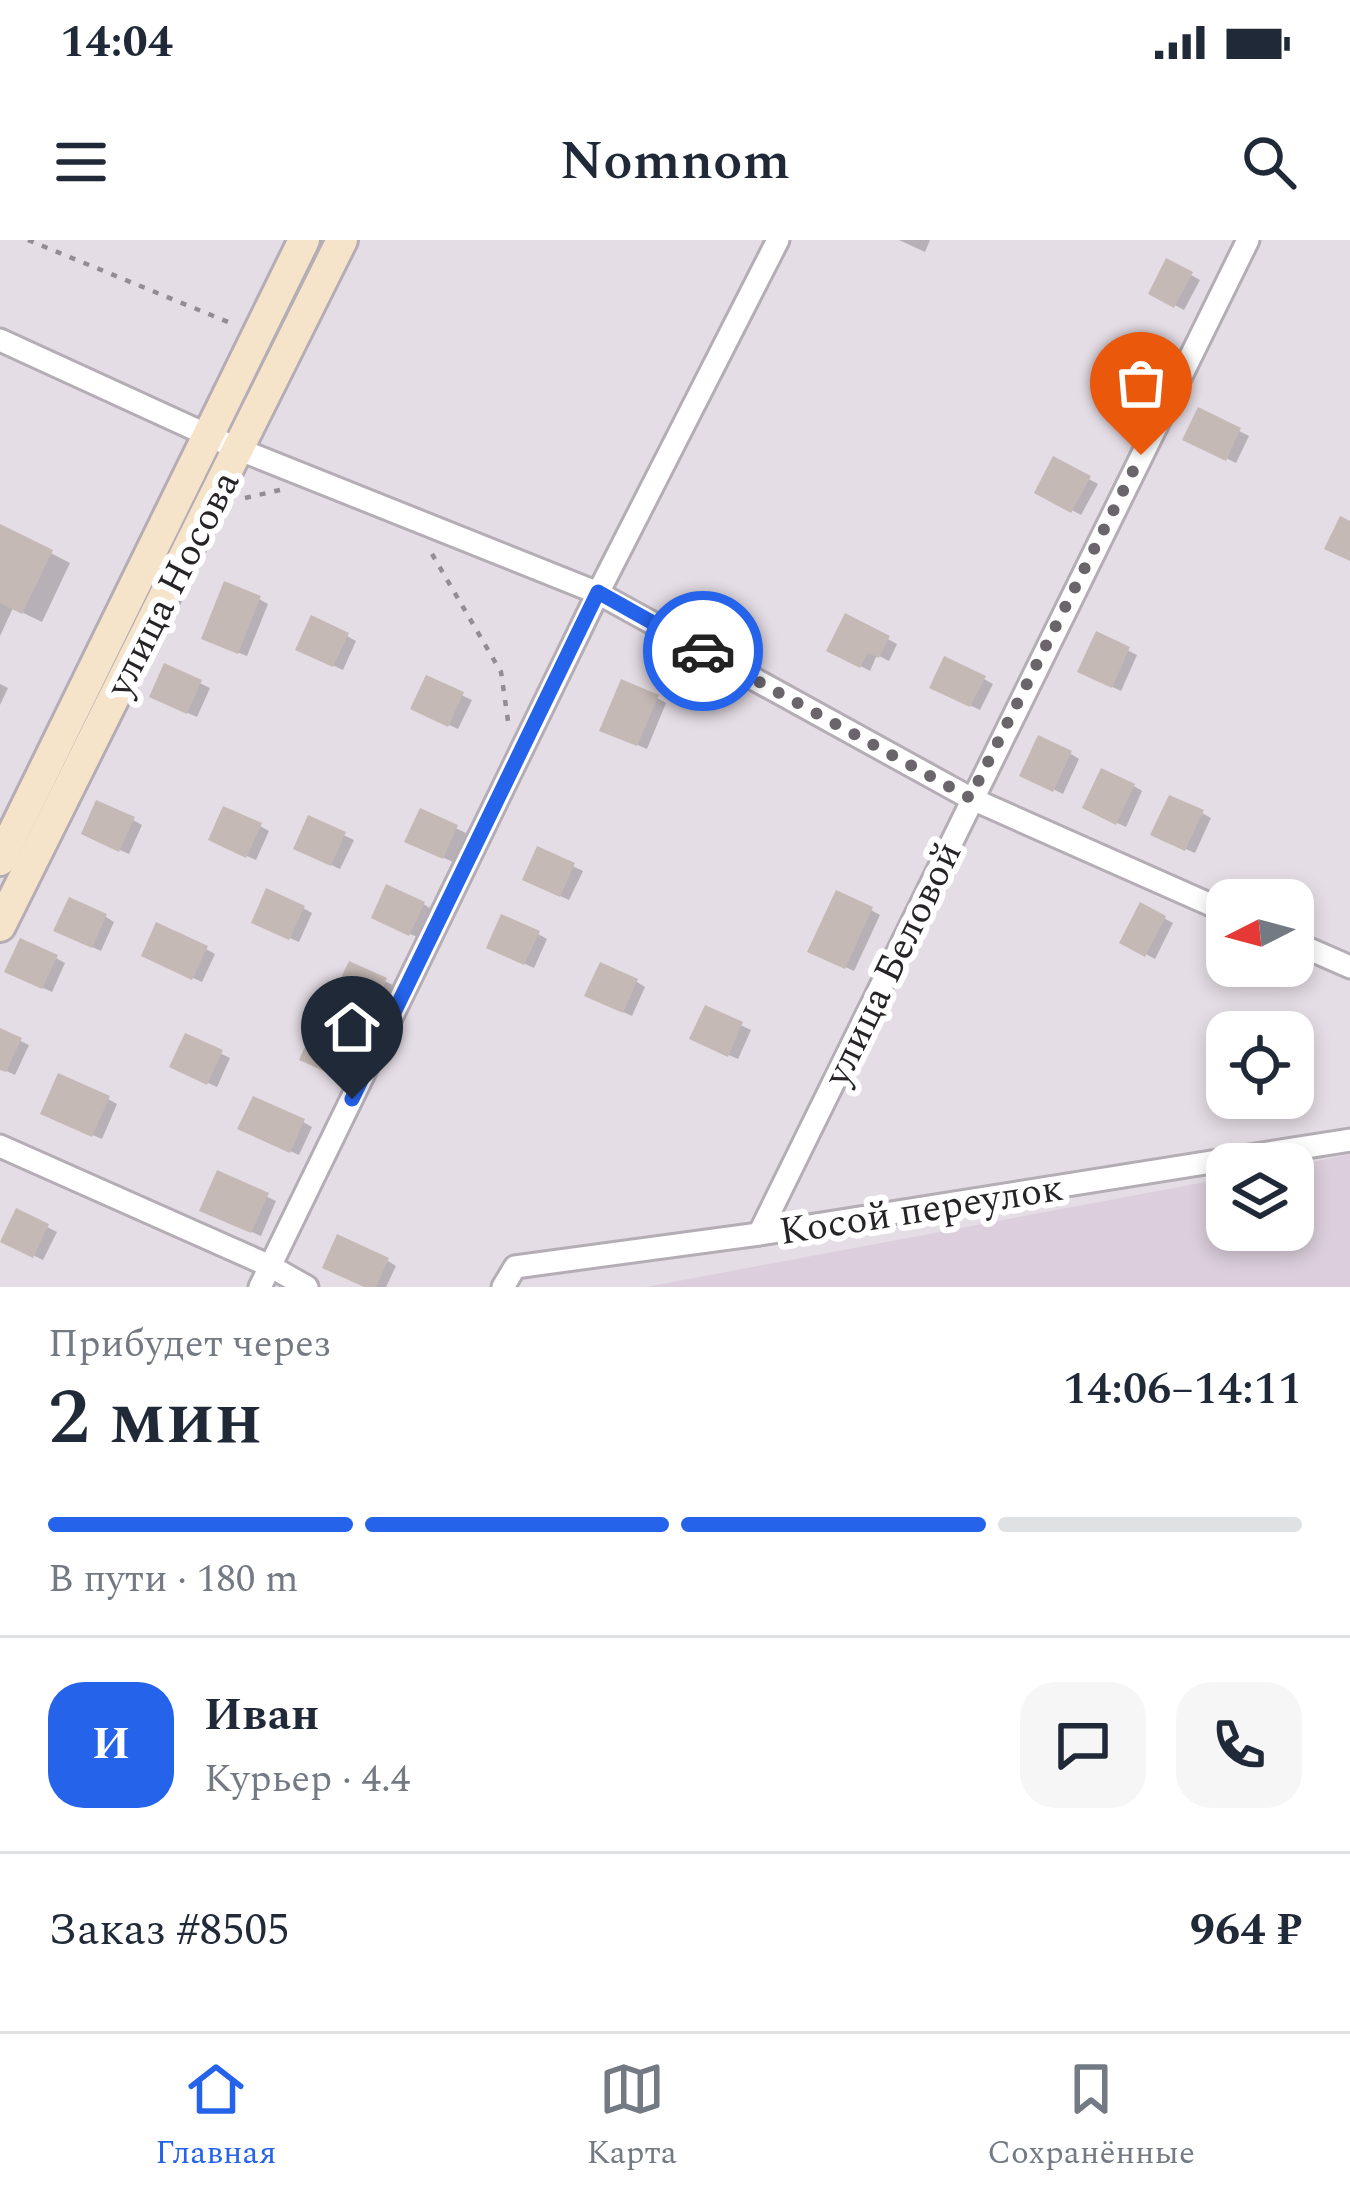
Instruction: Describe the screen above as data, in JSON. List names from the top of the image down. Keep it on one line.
{"streets":{"main road":["улица Носова"],"street":["улица Беловой","Косой переулок"]},"crossings":[["улица Беловой","Косой переулок"]],"north":"left","page":{"status":"14:04","header":"Nomnom","heading":["2 мин","Прибудет через","14:06–14:11"],"panel":["Иван","Курьер · 4.4","Заказ #8505","964 ₽"],"bar":"В пути · 180 m","round":"И","tabs":["Главная","Карта","Сохранённые"]}}
